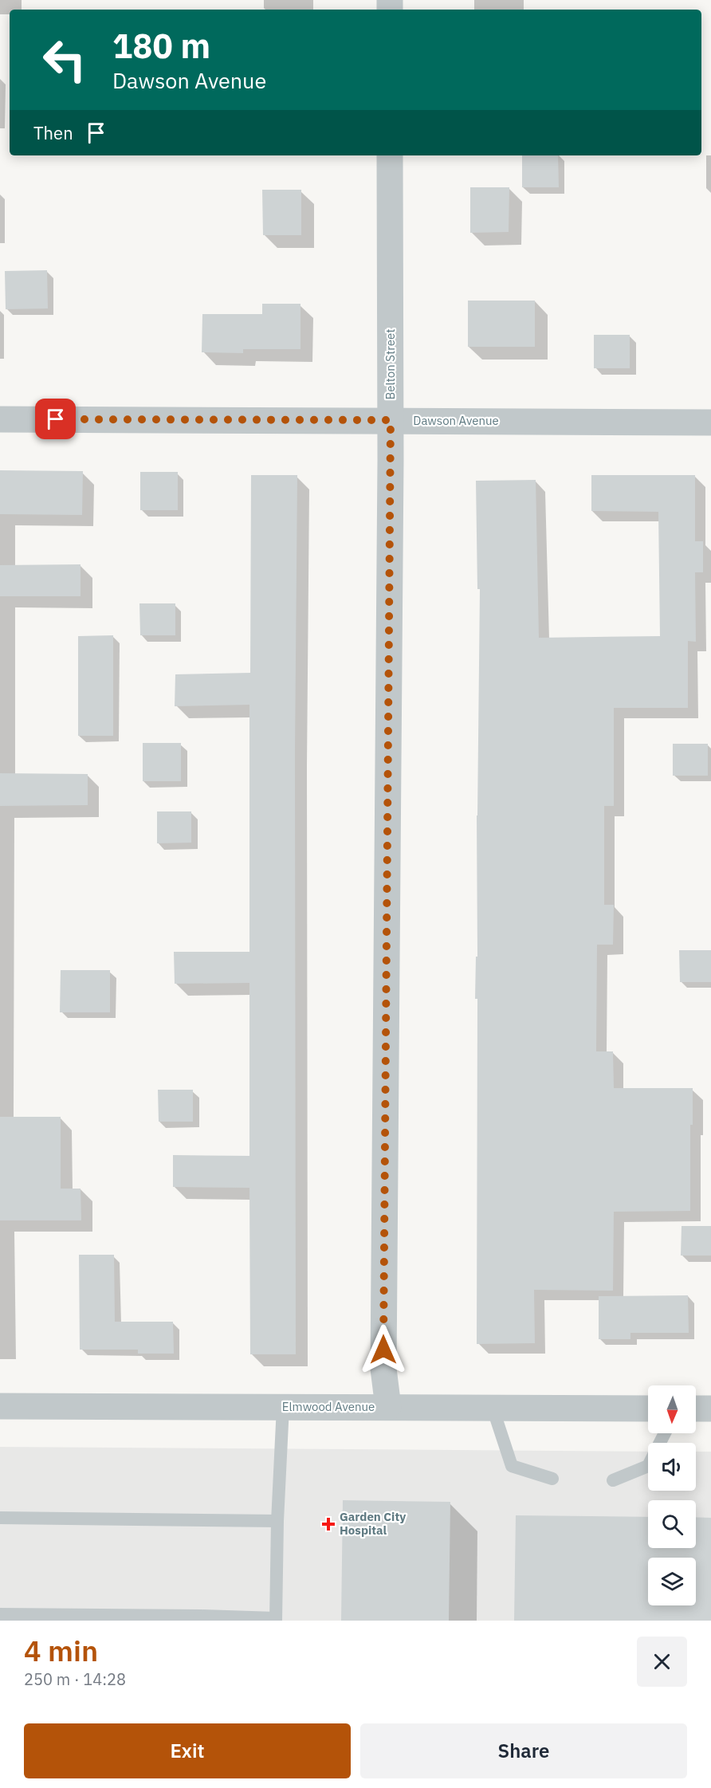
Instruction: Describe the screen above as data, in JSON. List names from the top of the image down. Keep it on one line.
{"streets":{"street":["Belton Street","Dawson Avenue","Elmwood Avenue"]},"crossings":[["Belton Street","Dawson Avenue"],["Belton Street","Elmwood Avenue"]],"places":{"health":["Garden City Hospital"]},"north":"bottom","page":{"turn":["180 m","Dawson Avenue"],"then":"Then","heading":["4 min","250 m · 14:28"],"buttons":["Exit","Share"]}}
